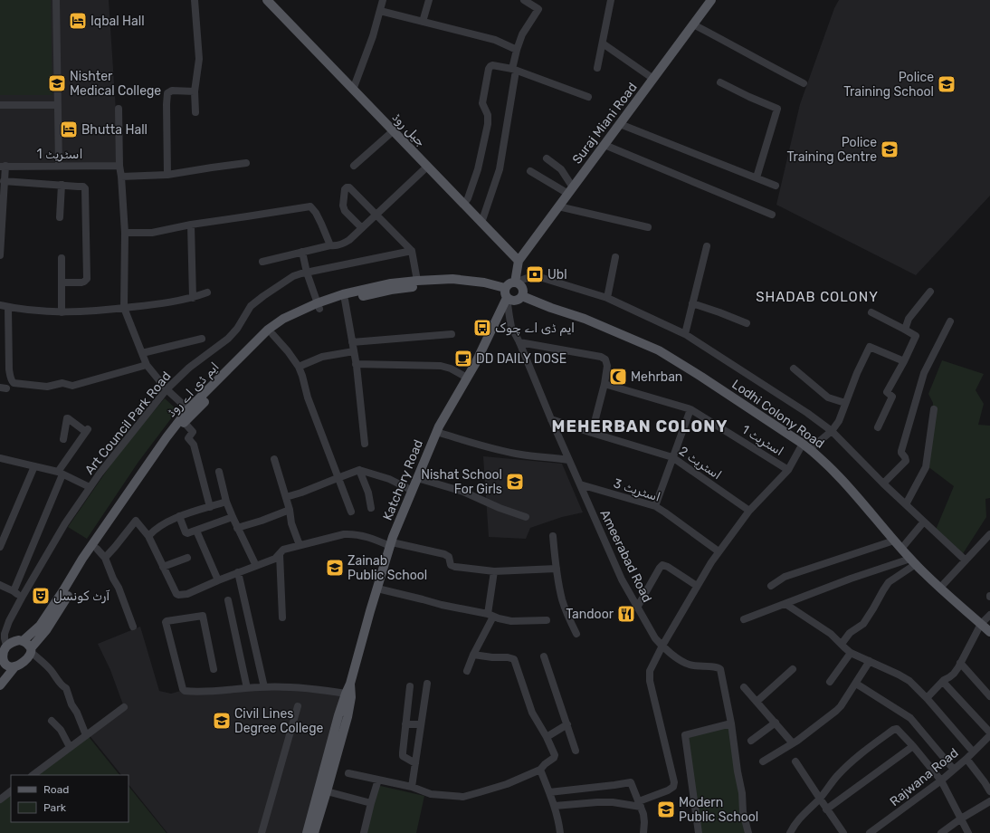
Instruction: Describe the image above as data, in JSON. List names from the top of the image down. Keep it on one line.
{"streets":{"main road":["Suraj Miani Road","جیل روڈ","ایم ڈی اے روڈ","Lodhi Colony Road","Katchery Road"],"street":["اسٹریٹ 1","Art Council Park Road","اسٹریٹ 2","اسٹریٹ 3","Ameerabad Road","Rajwana Road"]},"crossings":[["Suraj Miani Road","جیل روڈ"],["ایم ڈی اے روڈ","Lodhi Colony Road"],["ایم ڈی اے روڈ","Art Council Park Road"],["ایم ڈی اے روڈ","Katchery Road"],["ایم ڈی اے روڈ","Ameerabad Road"],["Lodhi Colony Road","Katchery Road"],["Lodhi Colony Road","Ameerabad Road"],["اسٹریٹ 2","Ameerabad Road"],["Katchery Road","Ameerabad Road"],["اسٹریٹ 3","Ameerabad Road"]],"districts":["SHADAB COLONY","MEHERBAN COLONY"],"places":{"hotel":["Iqbal Hall","Bhutta Hall"],"school or university":["Nishter Medical College","Police Training School","Police Training Centre","Nishat School For Girls","Zainab Public School","Civil Lines Degree College","Modern Public School"],"bank":["Ubl"],"bus stop":["ایم ڈی اے چوک"],"cafe":["DD DAILY DOSE"],"mosque":["Mehrban"],"theatre":["آرٹ کونسل"],"restaurant":["Tandoor"]},"legend":["Road","Park"]}
